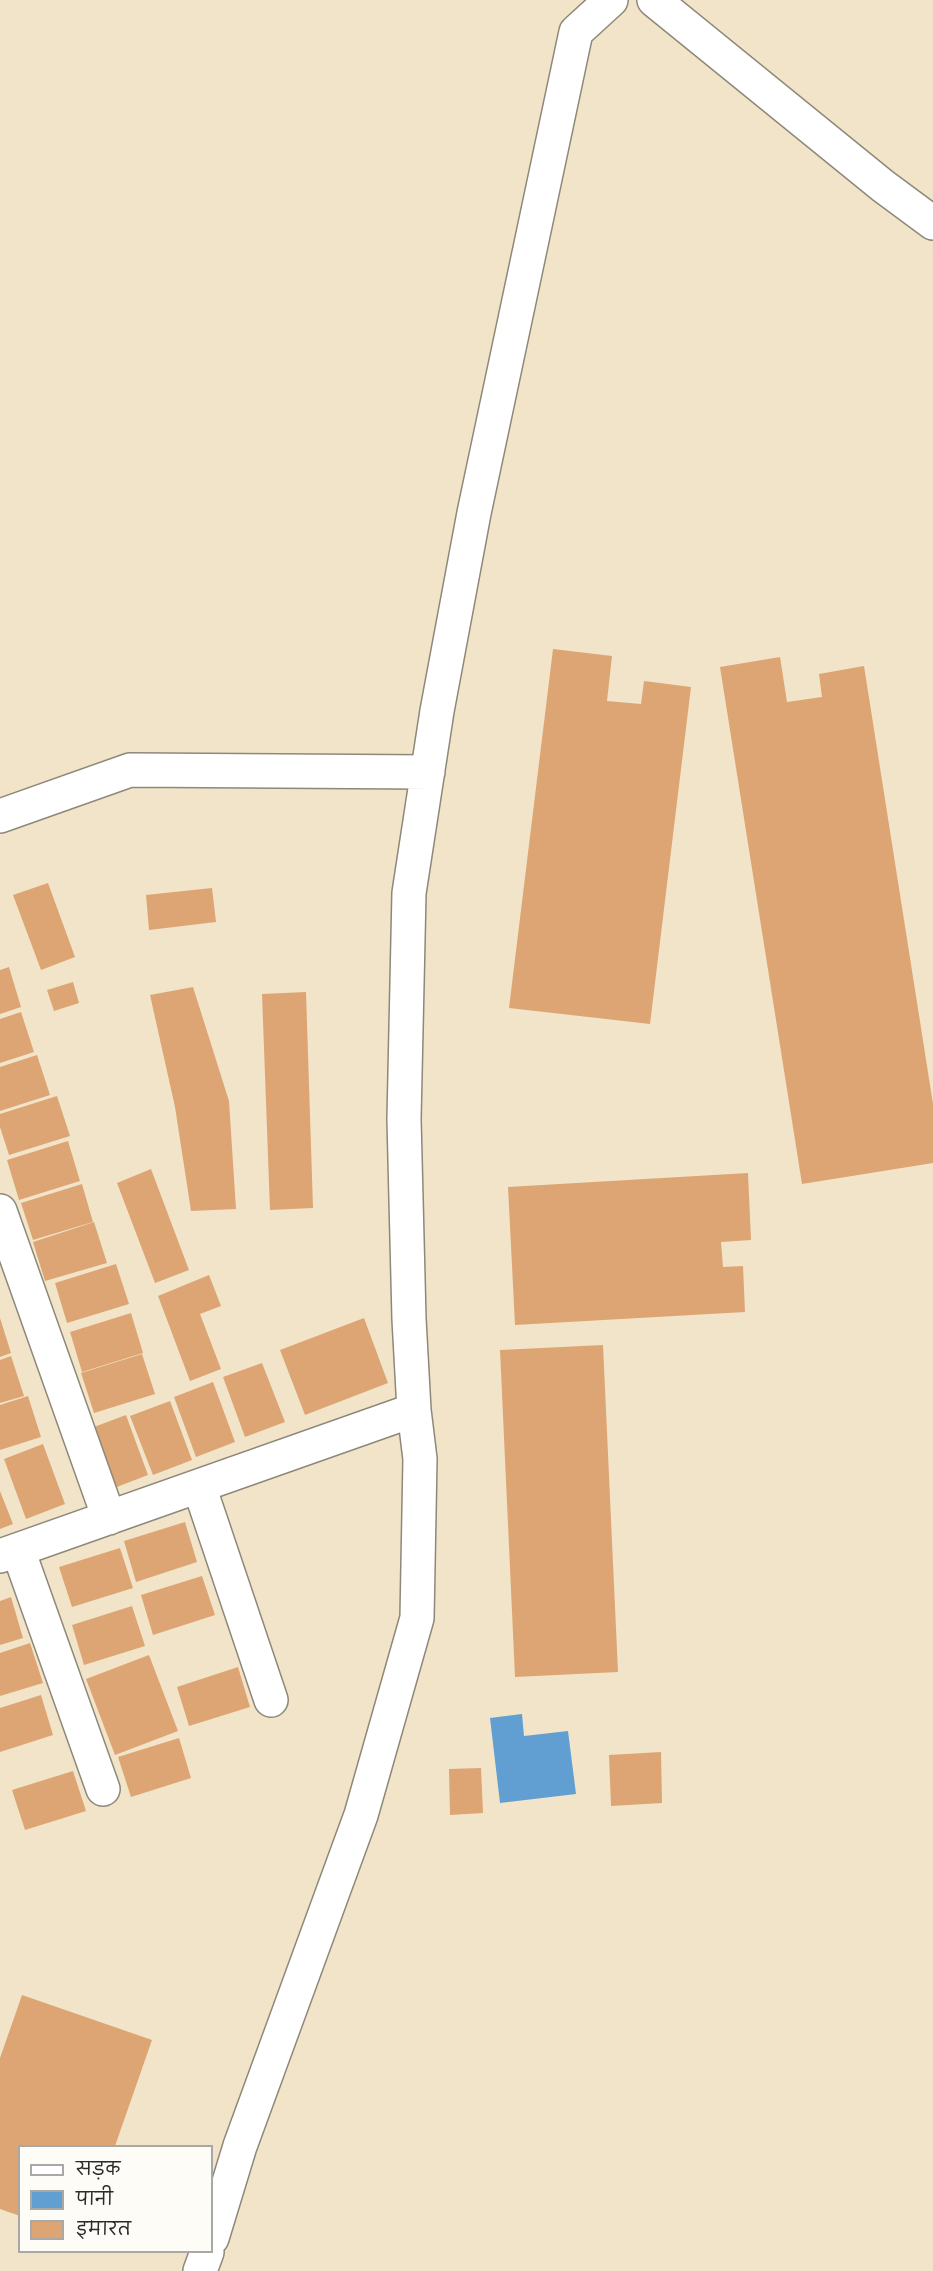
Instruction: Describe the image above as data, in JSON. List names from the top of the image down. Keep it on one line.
{"legend":["सड़क","पानी","इमारत"]}
